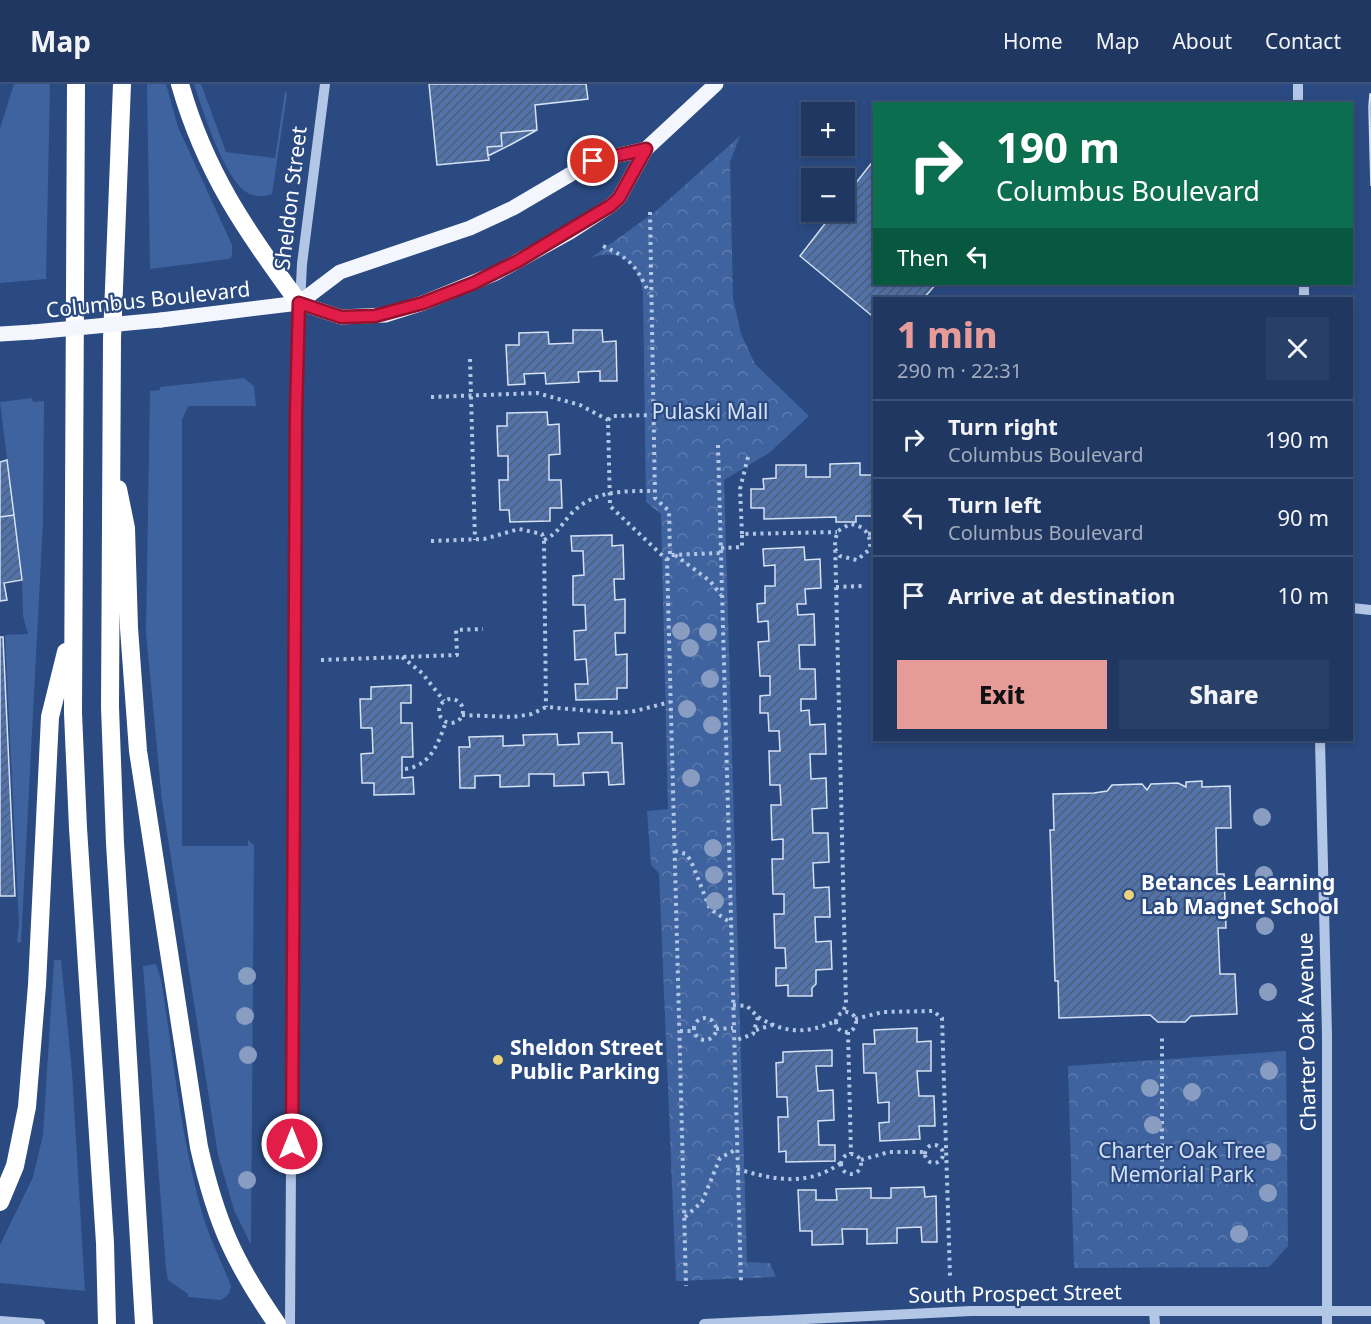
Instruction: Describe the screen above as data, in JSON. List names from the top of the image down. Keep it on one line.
{"streets":{"main road":["Columbus Boulevard"],"street":["Sheldon Street","Charter Oak Avenue","South Prospect Street"]},"crossings":[["Sheldon Street","Columbus Boulevard"],["Charter Oak Avenue","South Prospect Street"]],"parks":["Pulaski Mall","Charter Oak Tree Memorial Park"],"places":["Betances Learning Lab Magnet School","Sheldon Street Public Parking"],"page":{"header":"Map","nav":["Home","Map","About","Contact"],"map_buttons":["+","−"],"turn":["190 m","Columbus Boulevard"],"then":"Then","heading":["1 min","290 m · 22:31"],"list":[{"name":"Turn right","note":"Columbus Boulevard","value":"190 m"},{"name":"Turn left","note":"Columbus Boulevard","value":"90 m"},{"name":"Arrive at destination","value":"10 m"}],"buttons":["Exit","Share"]}}
